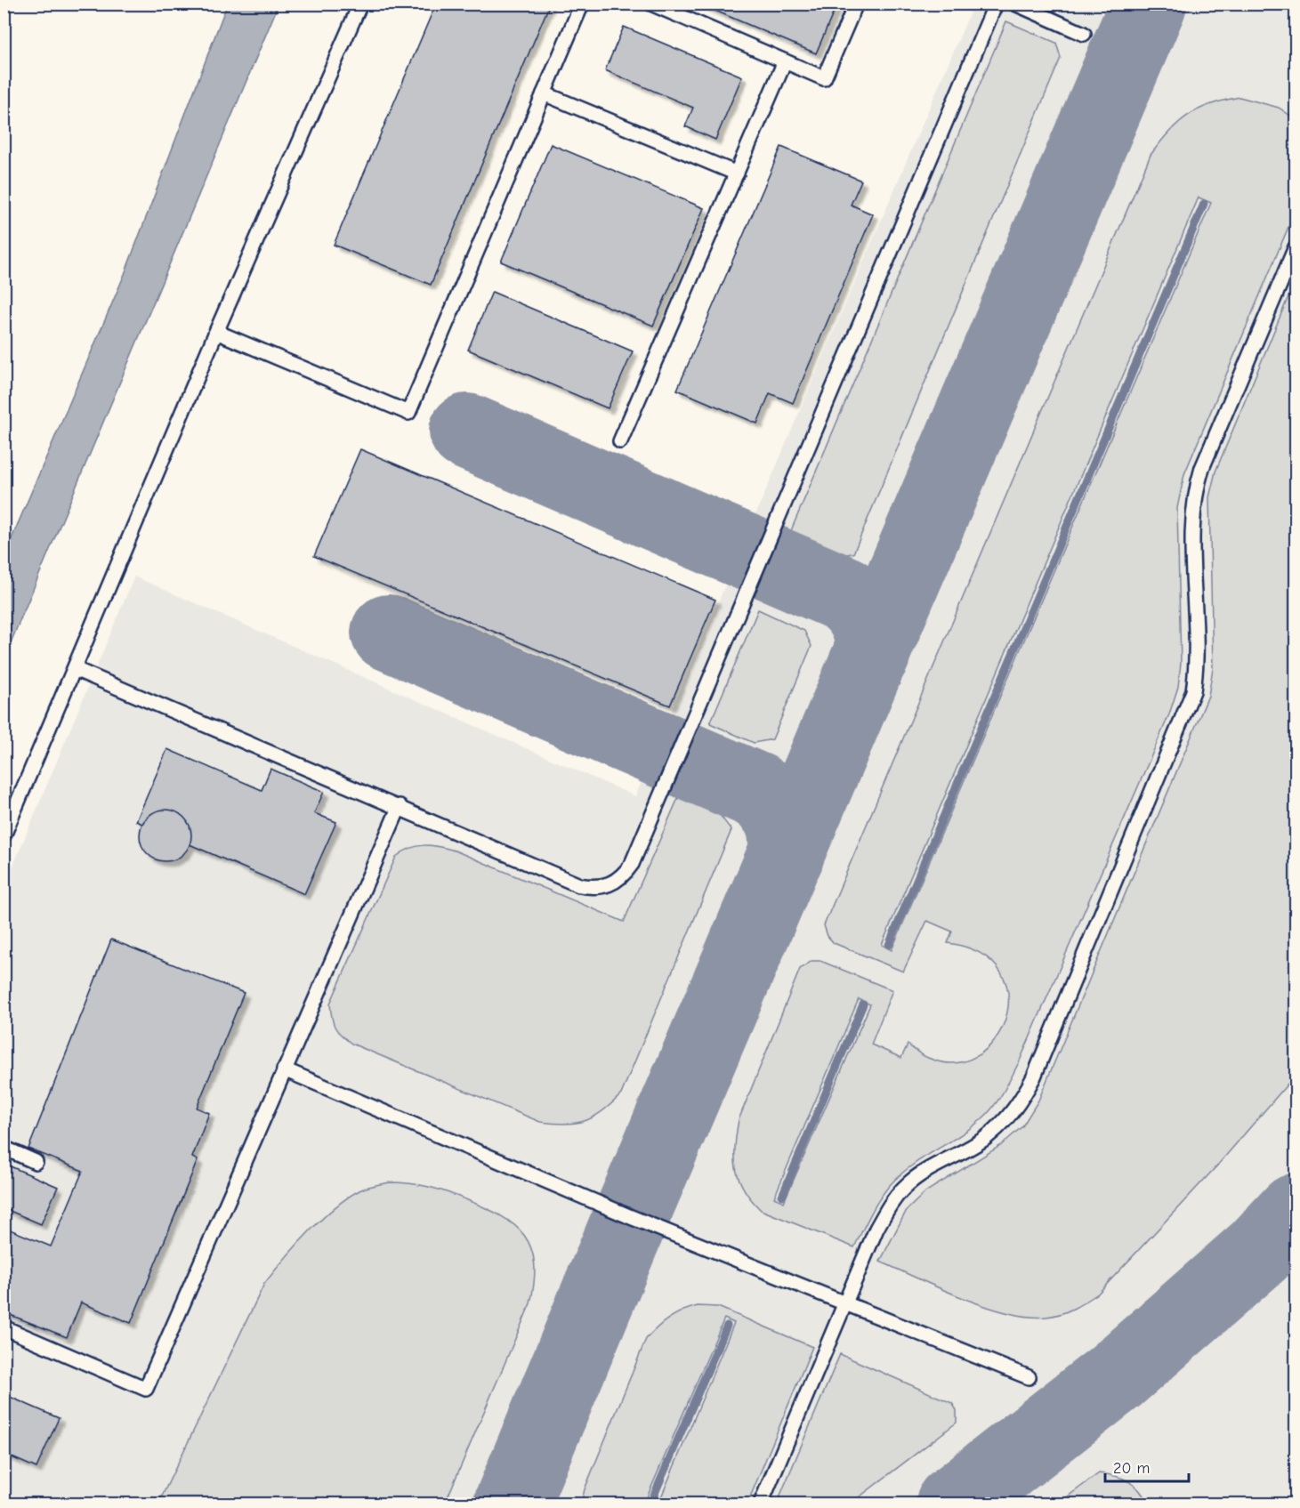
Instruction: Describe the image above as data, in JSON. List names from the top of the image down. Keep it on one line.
{"scale_bar":"20 m"}
